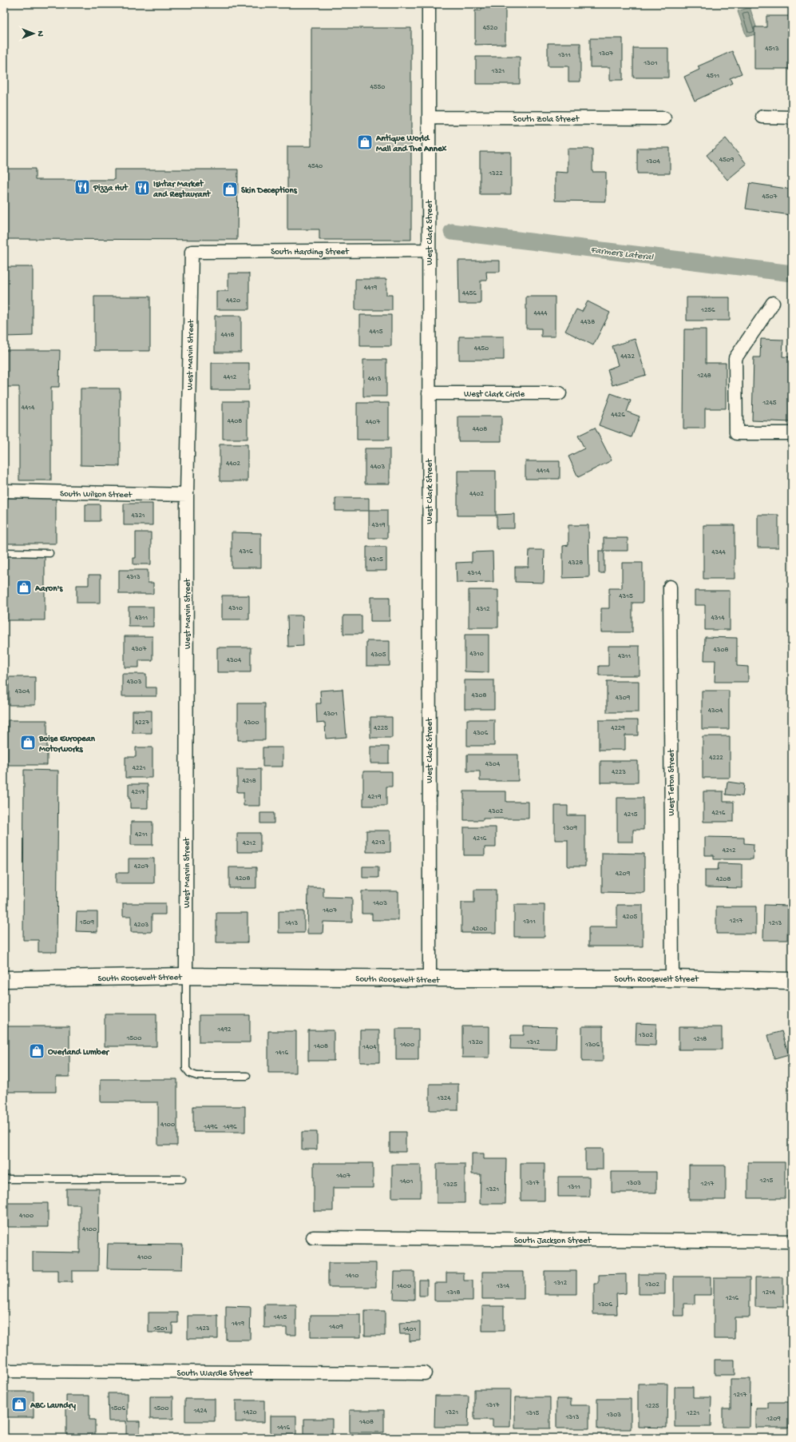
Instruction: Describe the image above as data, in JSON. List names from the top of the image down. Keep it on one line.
{"streets":{"street":["South Zola Street","West Clark Street","South Harding Street","West Marvin Street","West Clark Circle","South Wilson Street","West Teton Street","South Roosevelt Street","South Jackson Street","South Wardle Street"]},"crossings":[["South Zola Street","West Clark Street"],["West Clark Street","South Harding Street"],["West Clark Street","West Clark Circle"],["West Clark Street","South Roosevelt Street"],["South Harding Street","West Marvin Street"],["West Marvin Street","South Wilson Street"],["West Marvin Street","South Roosevelt Street"],["West Teton Street","South Roosevelt Street"]],"water":["Farmers Lateral"],"places":{"shop":["Antique World Mall and The Annex","Skin Deceptions","Aaron's","Boise European Motorworks","Overland Lumber","ABC Laundry"],"restaurant":["Pizza Hut","Ishtar Market and Restaurant"]},"house_numbers":["4520","4513","1307","1311","1301","1321","4511","4550","4509","1304","4540","1322","4507","4419","4456","4420","1256","4444","4438","4415","4418","4450","4432","1248","4412","4413","1245","4414","4426","4408","4407","4408","4402","4403","4414","4402","4321","4319","4316","4344","4315","4328","4314","4313","4315","4310","4312","4311","4314","4307","4308","4310","4305","4311","4304","4303","4304","4308","4309","4304","4301","4227","4300","4225","4229","4306","4222","4304","4221","4223","4218","4217","4219","4302","4216","4215","1309","4211","4216","4213","4212","4212","4207","4209","4208","4208","1403","1407","4205","1217","1311","1509","1413","1213","4203","4200","1492","1302","1500","1218","1320","1312","1400","1306","1408","1404","1416","1324","4100","1496","1496","1407","1215","1401","1317","1303","1217","1325","1311","1321","4100","4100","4100","1410","1312","1302","1400","1314","1318","1214","1216","1306","1415","1419","1409","1501","1423","1401","1217","1317","1225","1506","1500","1424","1420","1321","1315","1221","1303","1313","1209","1408","1416"],"north":"right"}
